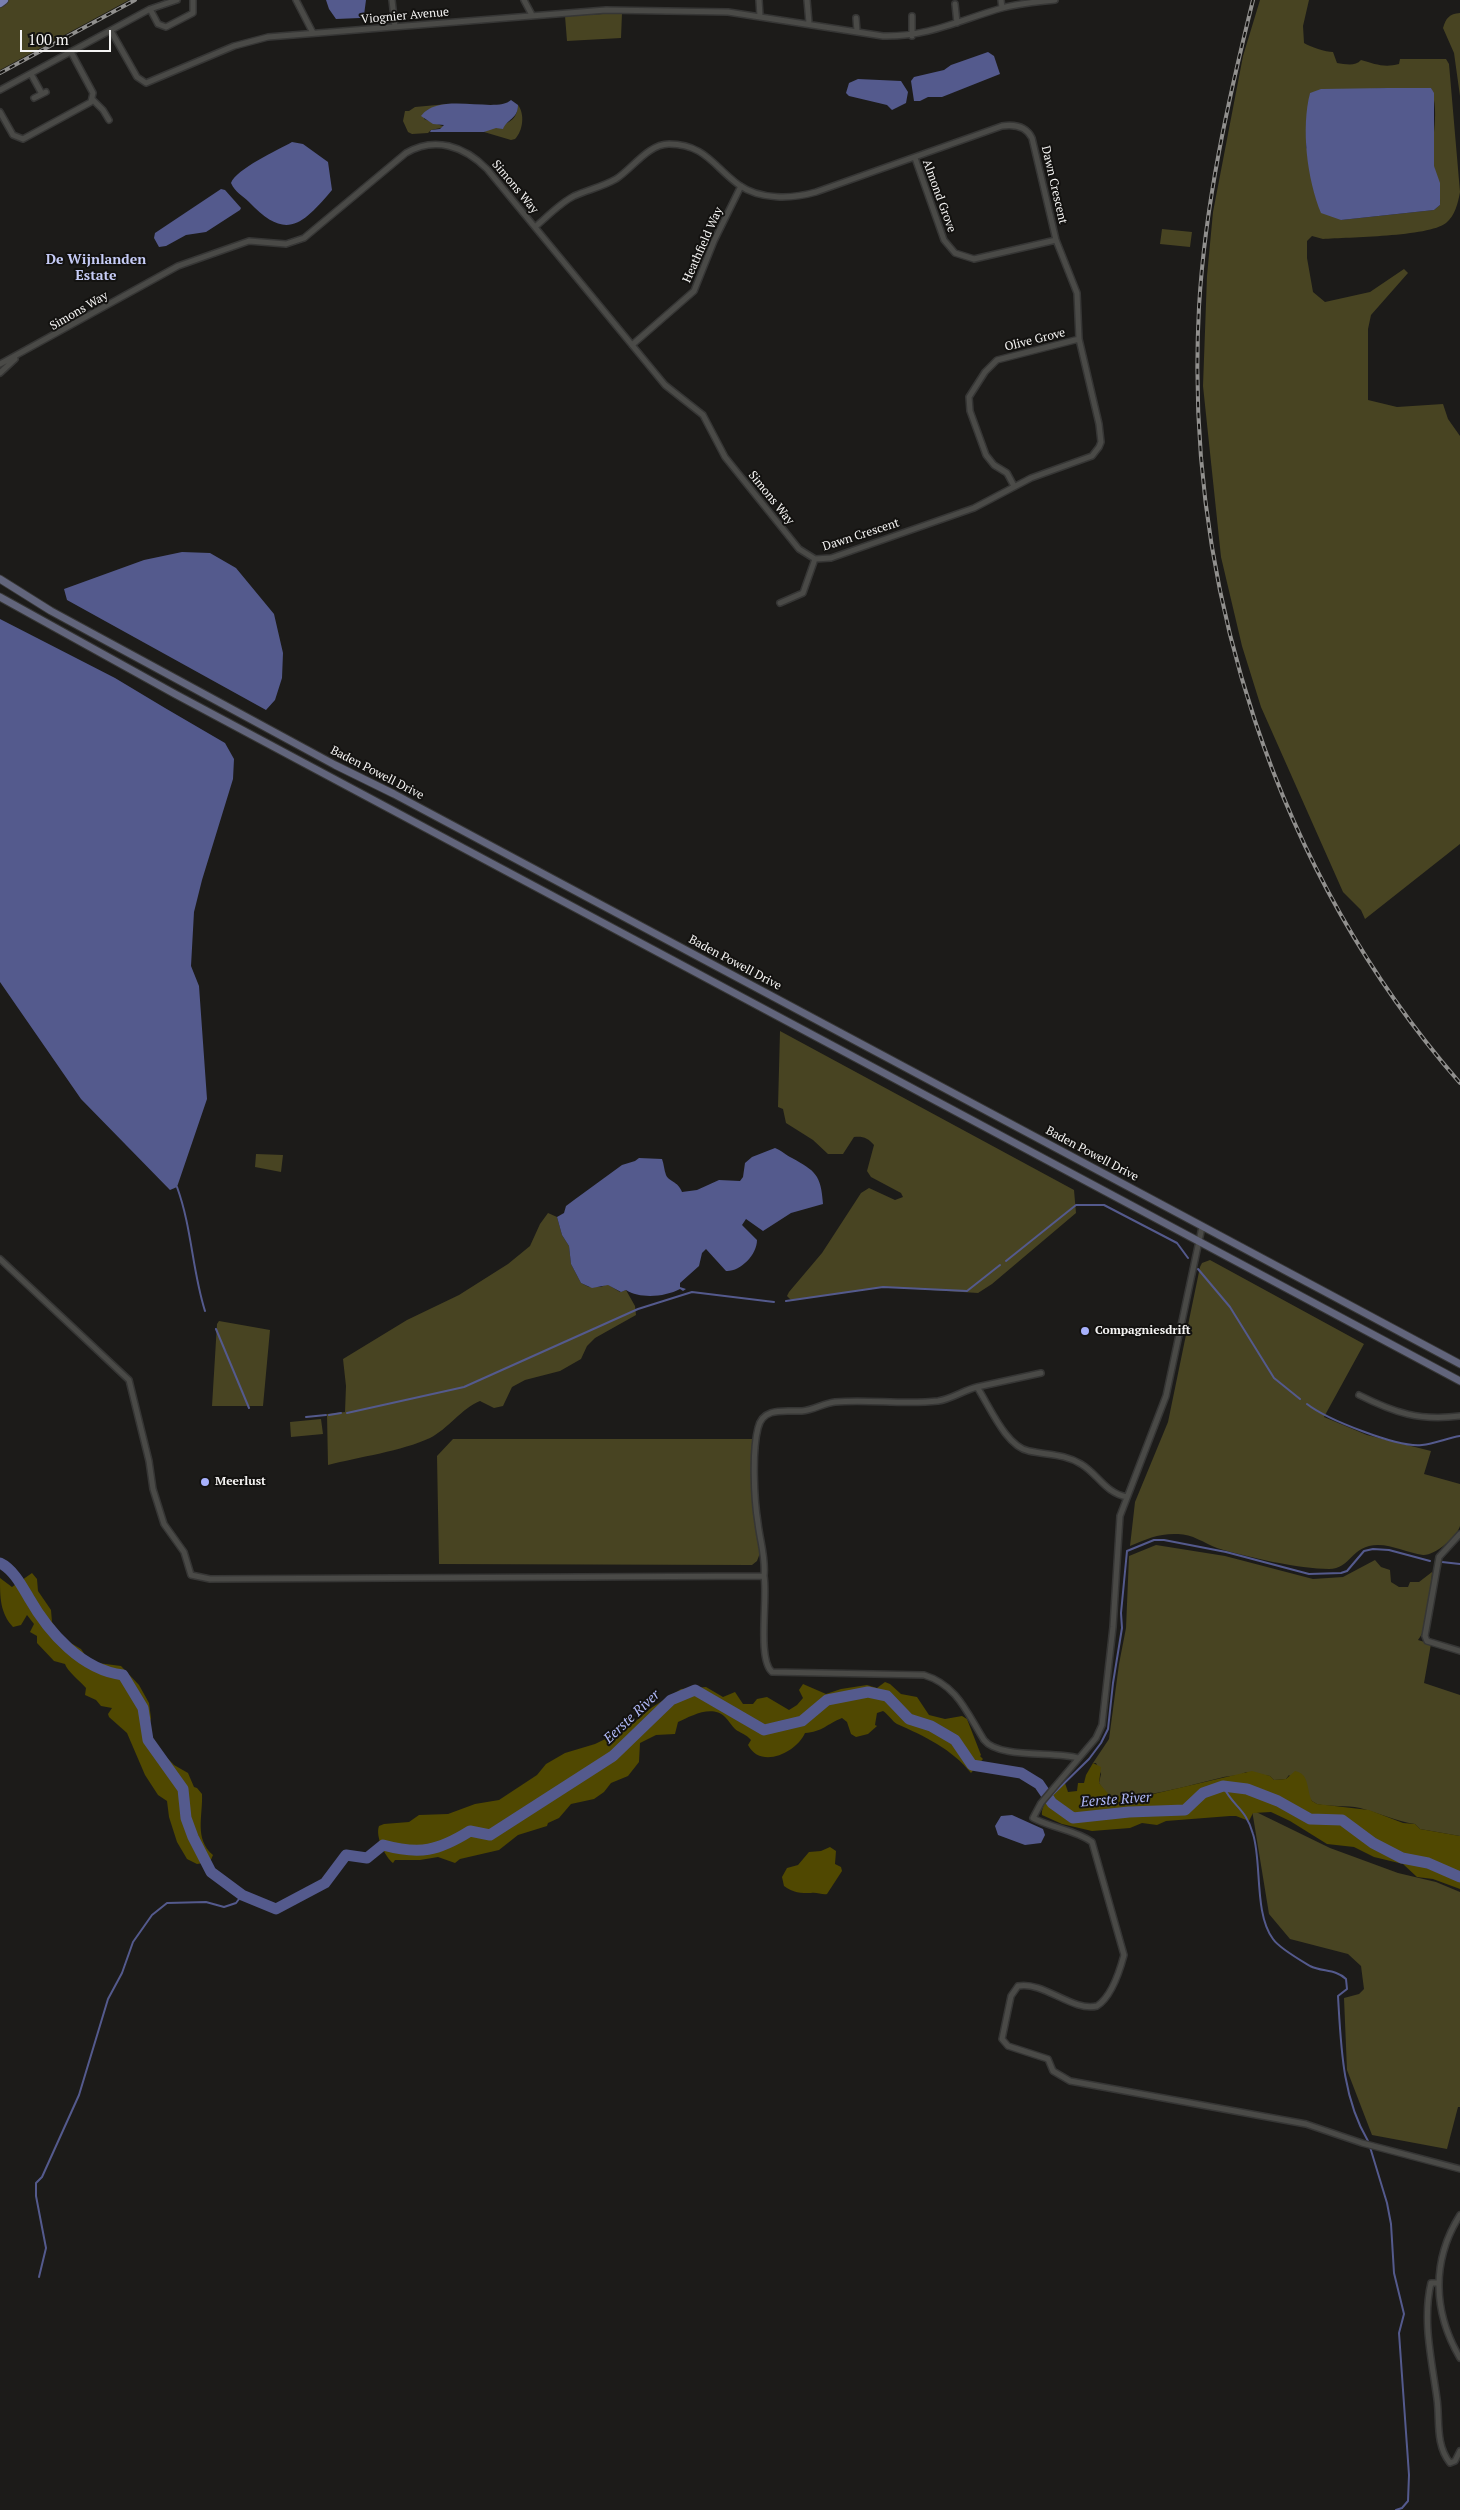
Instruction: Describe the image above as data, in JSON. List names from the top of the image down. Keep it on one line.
{"streets":{"main road":["Baden Powell Drive"],"street":["Viognier Avenue","Dawn Crescent","Simons Way","Almond Grove","Heathfield Way","Olive Grove"]},"crossings":[["Dawn Crescent","Simons Way"],["Dawn Crescent","Almond Grove"],["Dawn Crescent","Heathfield Way"],["Dawn Crescent","Olive Grove"],["Simons Way","Heathfield Way"]],"districts":["De Wijnlanden Estate"],"water":["Eerste River"],"places":["Compagniesdrift","Meerlust"],"scale_bar":"100 m"}
